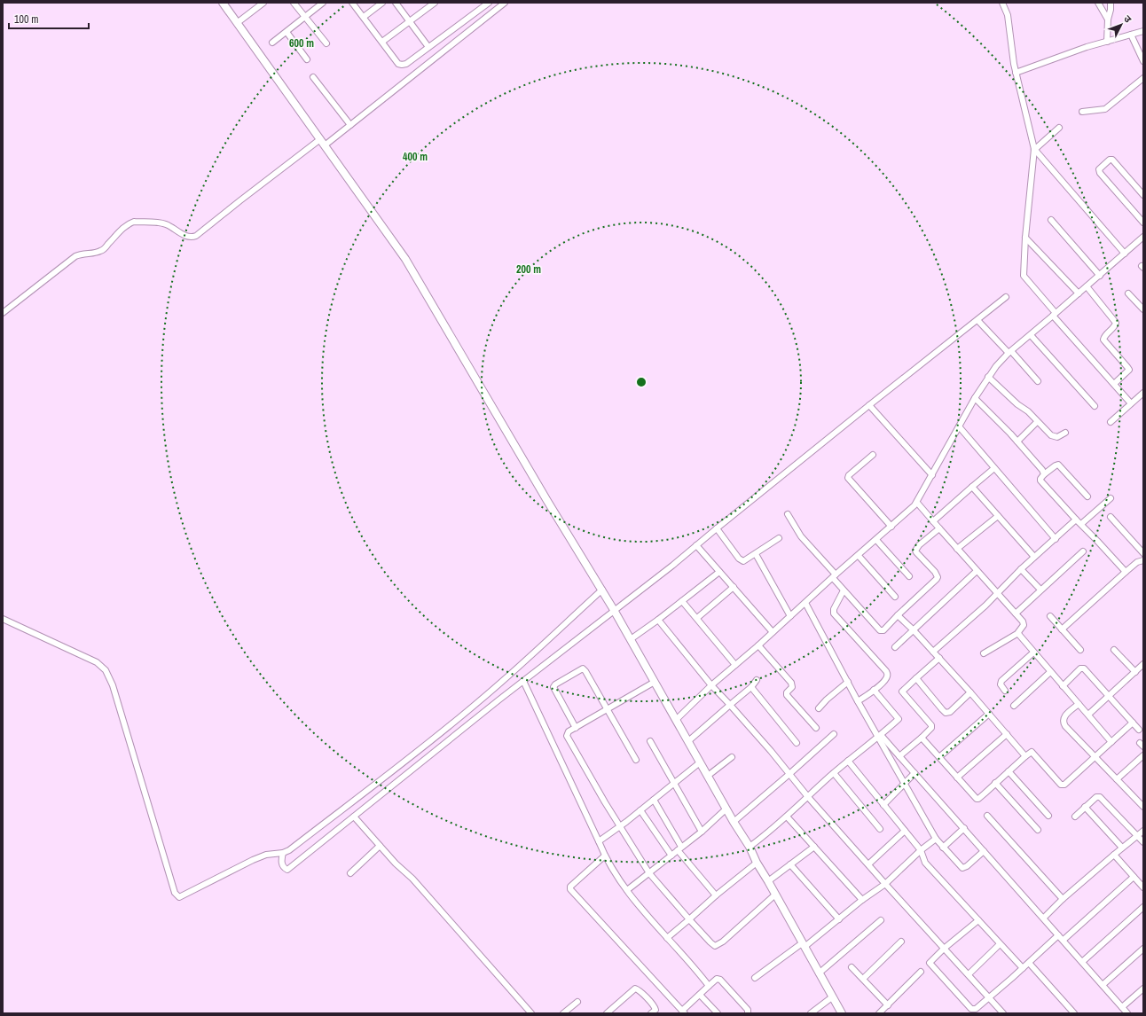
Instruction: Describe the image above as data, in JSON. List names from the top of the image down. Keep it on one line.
{"scale_bar":"100 m","north":"top right","rings":["600 m","400 m","200 m"]}
